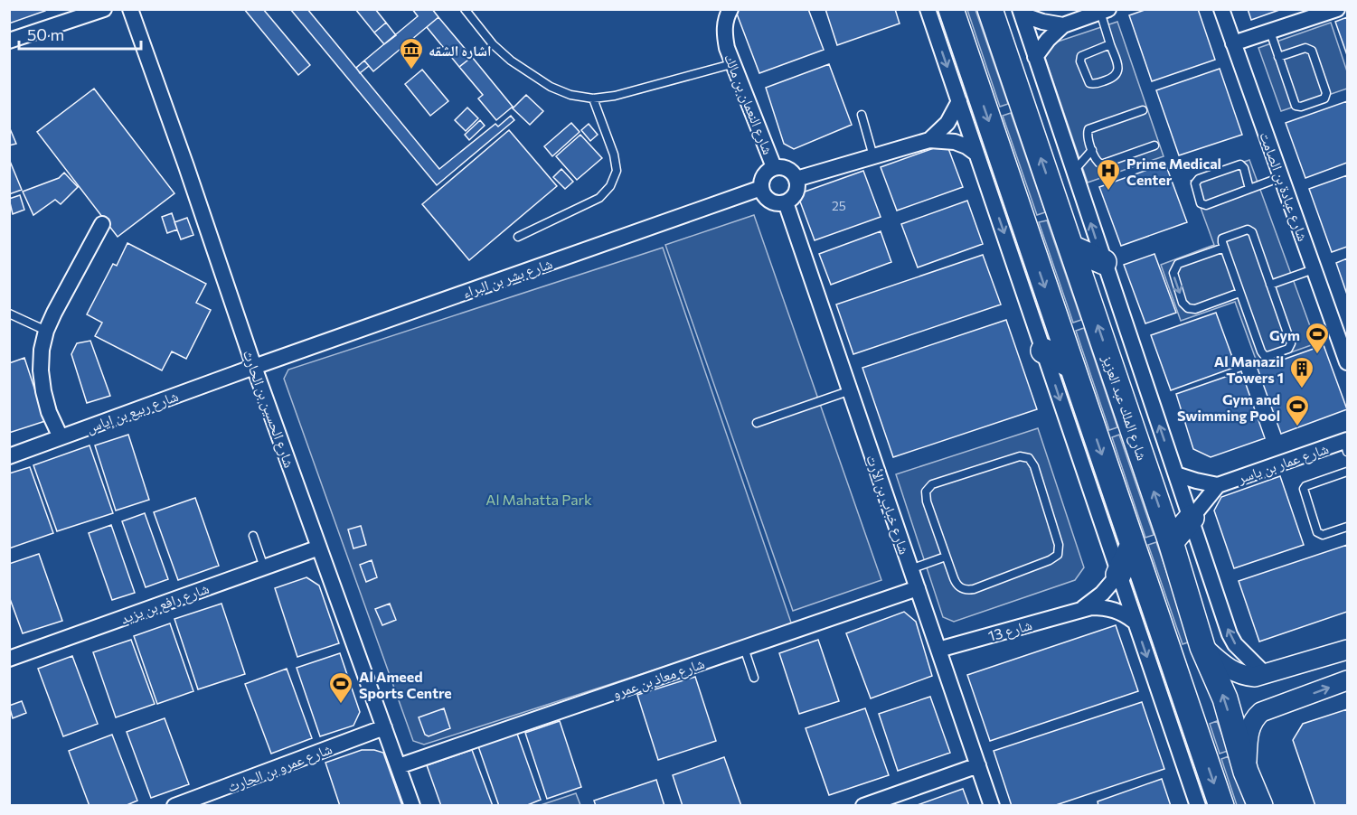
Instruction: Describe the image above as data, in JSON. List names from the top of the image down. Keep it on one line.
{"streets":{"highway":["شارع الملك عبد العزيز"],"street":["شارع النعمان بن مالك","شارع عبادة بن الصامت","شارع بشر بن البراء","شارع الحسين بن الحارث","شارع ربيع بن إياس","شارع عمار بن ياسر","شارع خباب بن الأرت","شارع رافع بن يزيد","شارع 13","شارع معاذ بن عمرو","شارع عمرو بن الحارث"]},"crossings":[["شارع النعمان بن مالك","شارع بشر بن البراء"],["شارع النعمان بن مالك","شارع خباب بن الأرت"],["شارع بشر بن البراء","شارع الحسين بن الحارث"],["شارع بشر بن البراء","شارع ربيع بن إياس"],["شارع بشر بن البراء","شارع خباب بن الأرت"],["شارع الملك عبد العزيز","شارع عمار بن ياسر"],["شارع الحسين بن الحارث","شارع ربيع بن إياس"],["شارع الحسين بن الحارث","شارع رافع بن يزيد"],["شارع الحسين بن الحارث","شارع معاذ بن عمرو"],["شارع الحسين بن الحارث","شارع عمرو بن الحارث"],["شارع خباب بن الأرت","شارع 13"],["شارع خباب بن الأرت","شارع معاذ بن عمرو"]],"parks":["Al Mahatta Park"],"places":{"museum":["اشاره الشقه"],"hospital":["Prime Medical Center"],"sports":["Gym","Gym and Swimming Pool","Al Ameed Sports Centre"],"building":["Al Manazil Towers 1"]},"house_numbers":["25"],"scale_bar":"50 m"}
